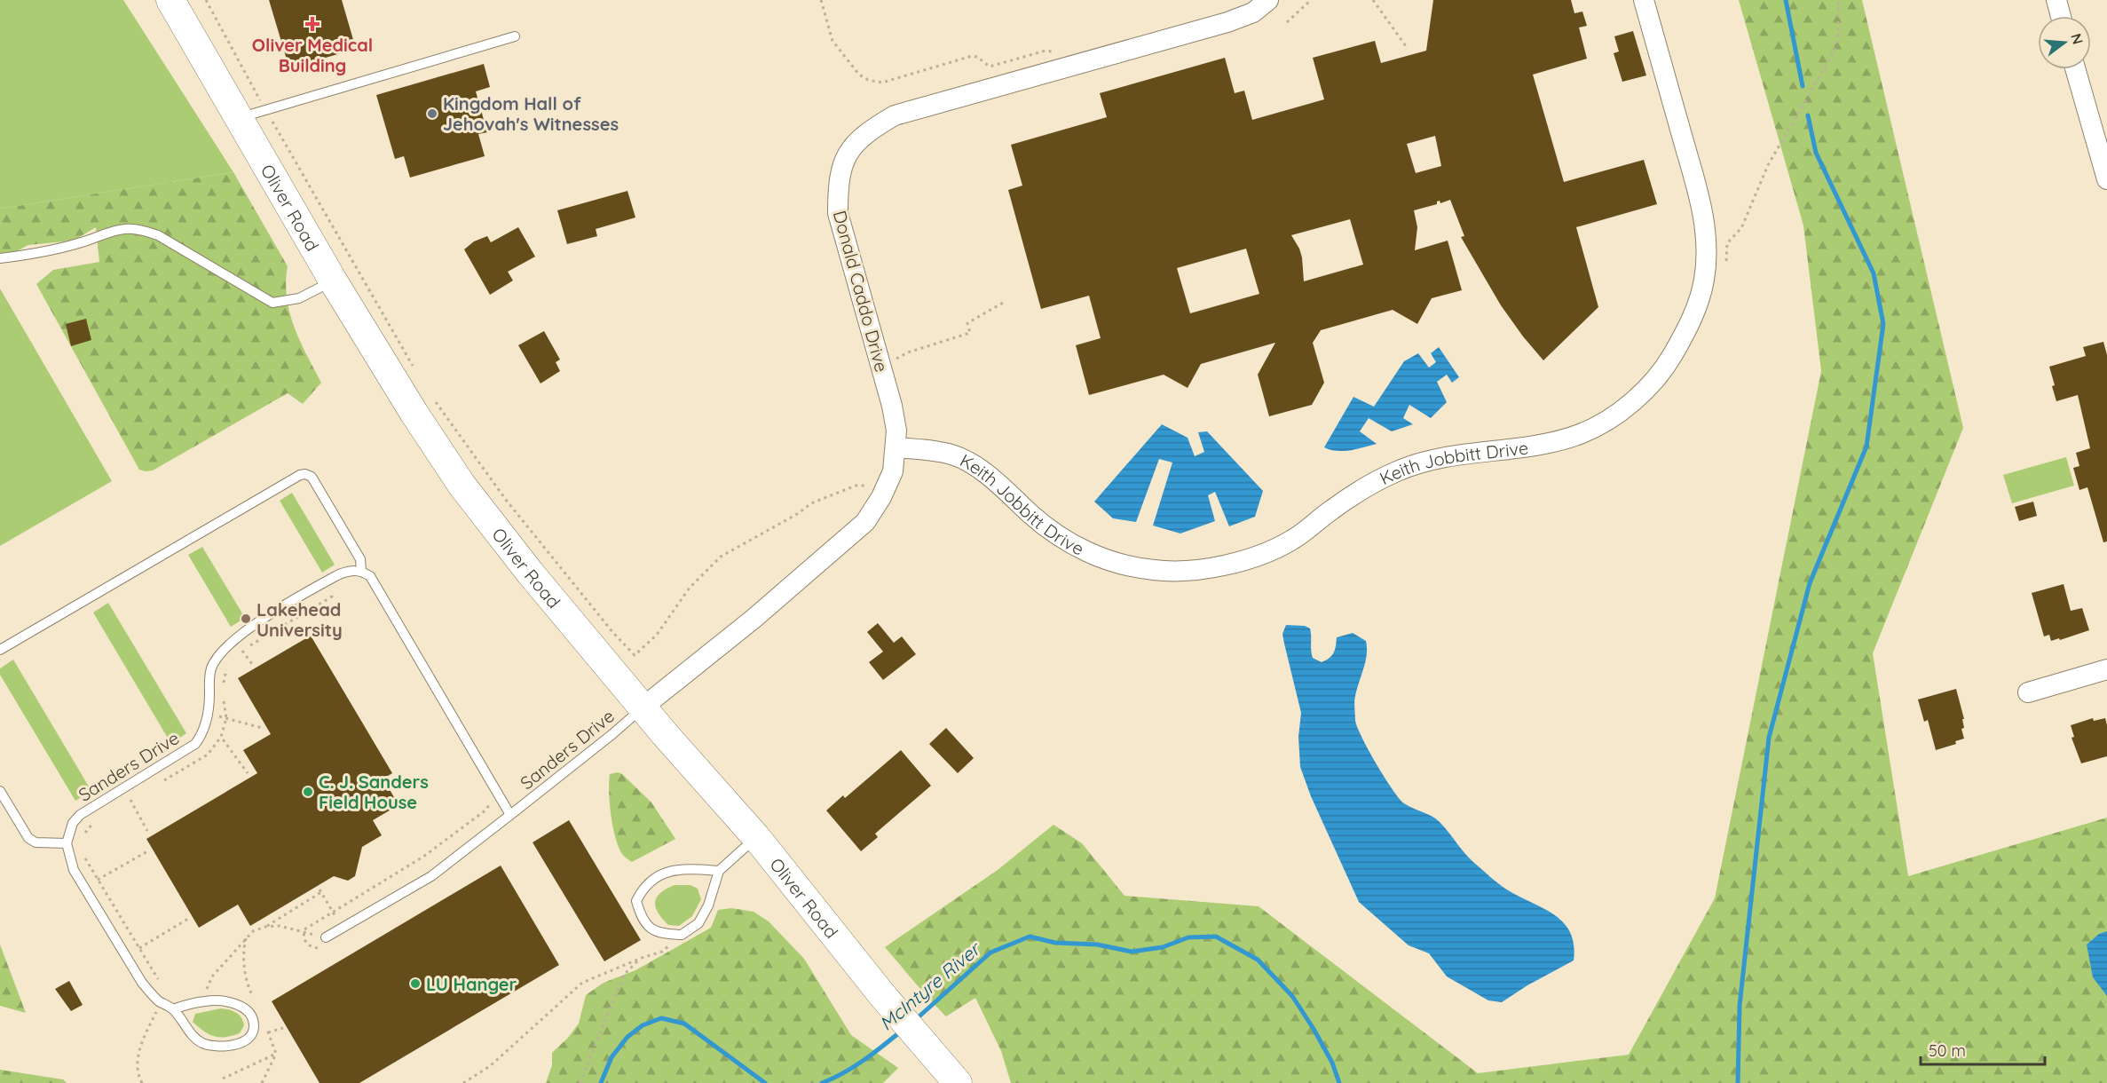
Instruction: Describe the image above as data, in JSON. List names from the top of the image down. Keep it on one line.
{"streets":{"main road":["Oliver Road"],"street":["Donald Caddo Drive","Keith Jobbitt Drive"],"lane":["Sanders Drive"]},"crossings":[["Oliver Road","Donald Caddo Drive"],["Oliver Road","Sanders Drive"],["Donald Caddo Drive","Keith Jobbitt Drive"],["Donald Caddo Drive","Sanders Drive"]],"water":["McIntyre River"],"places":{"health":["Oliver Medical Building"],"other":["Kingdom Hall of Jehovah's Witnesses","Lakehead University","C. J. Sanders Field House","LU Hanger"]},"scale_bar":"50 m","north":"right"}
